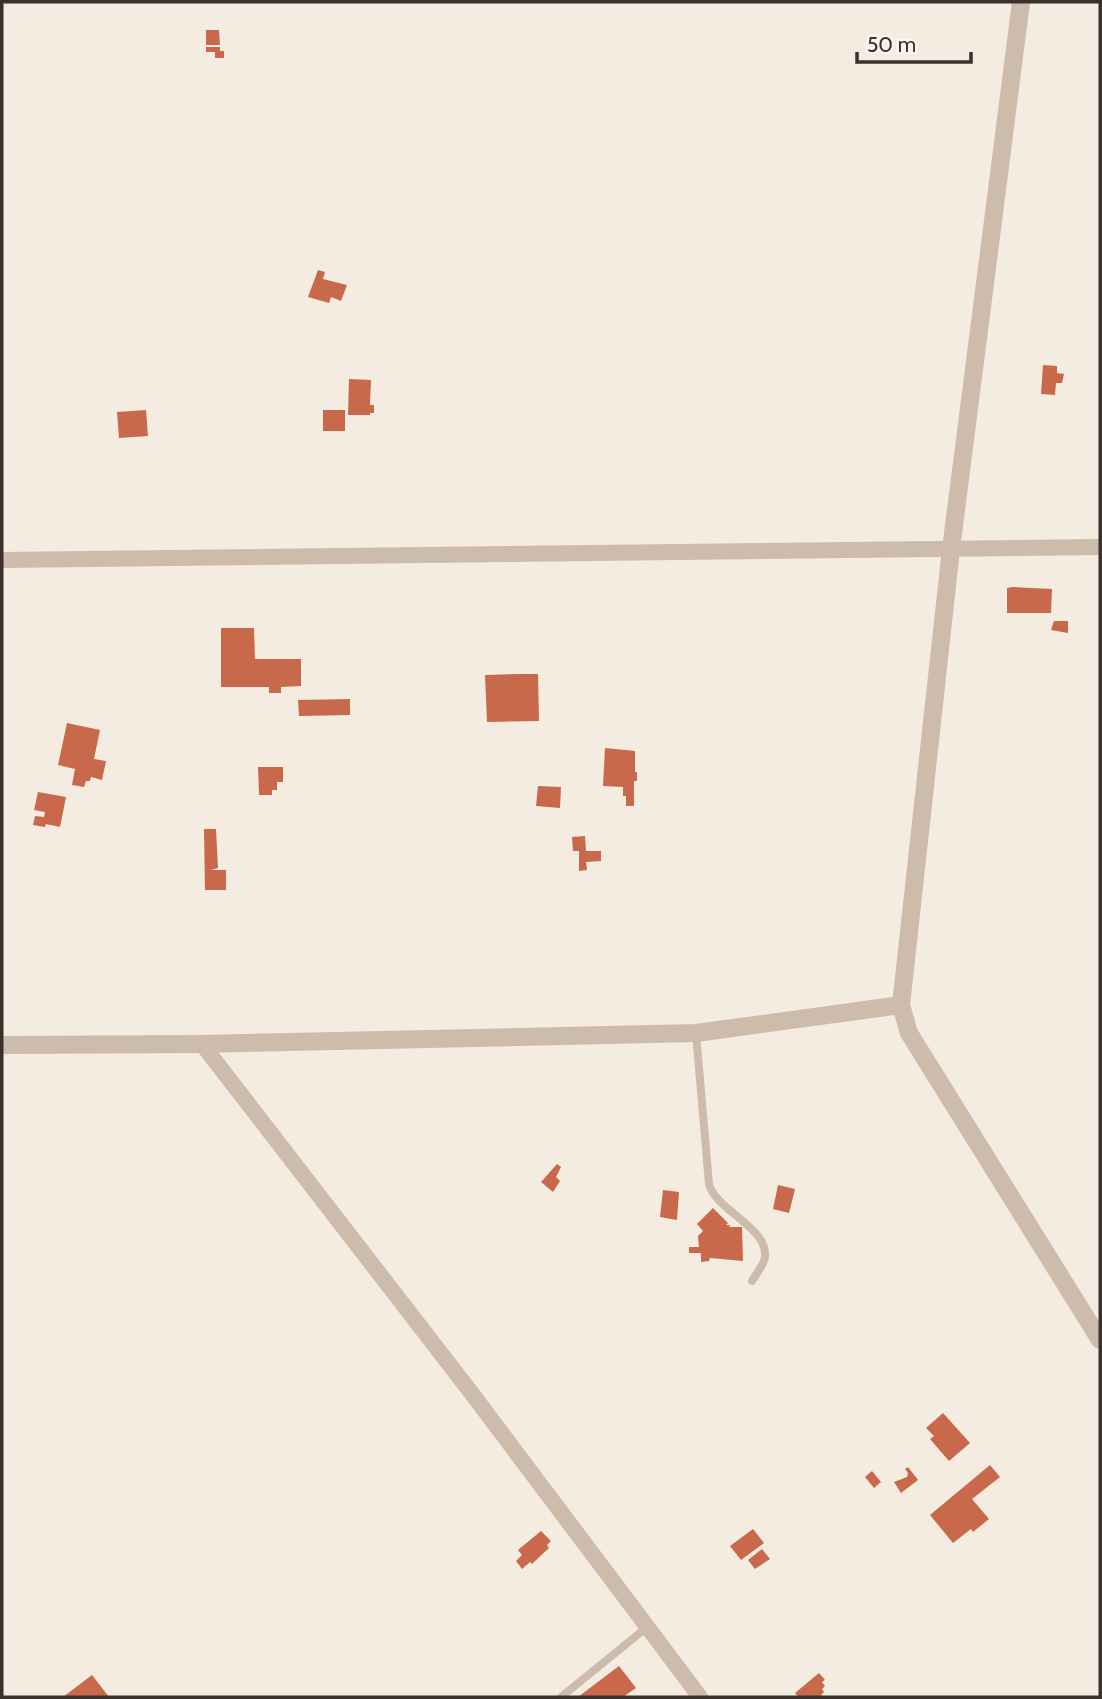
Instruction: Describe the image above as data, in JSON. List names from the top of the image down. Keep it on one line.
{"scale_bar":"50 m"}
